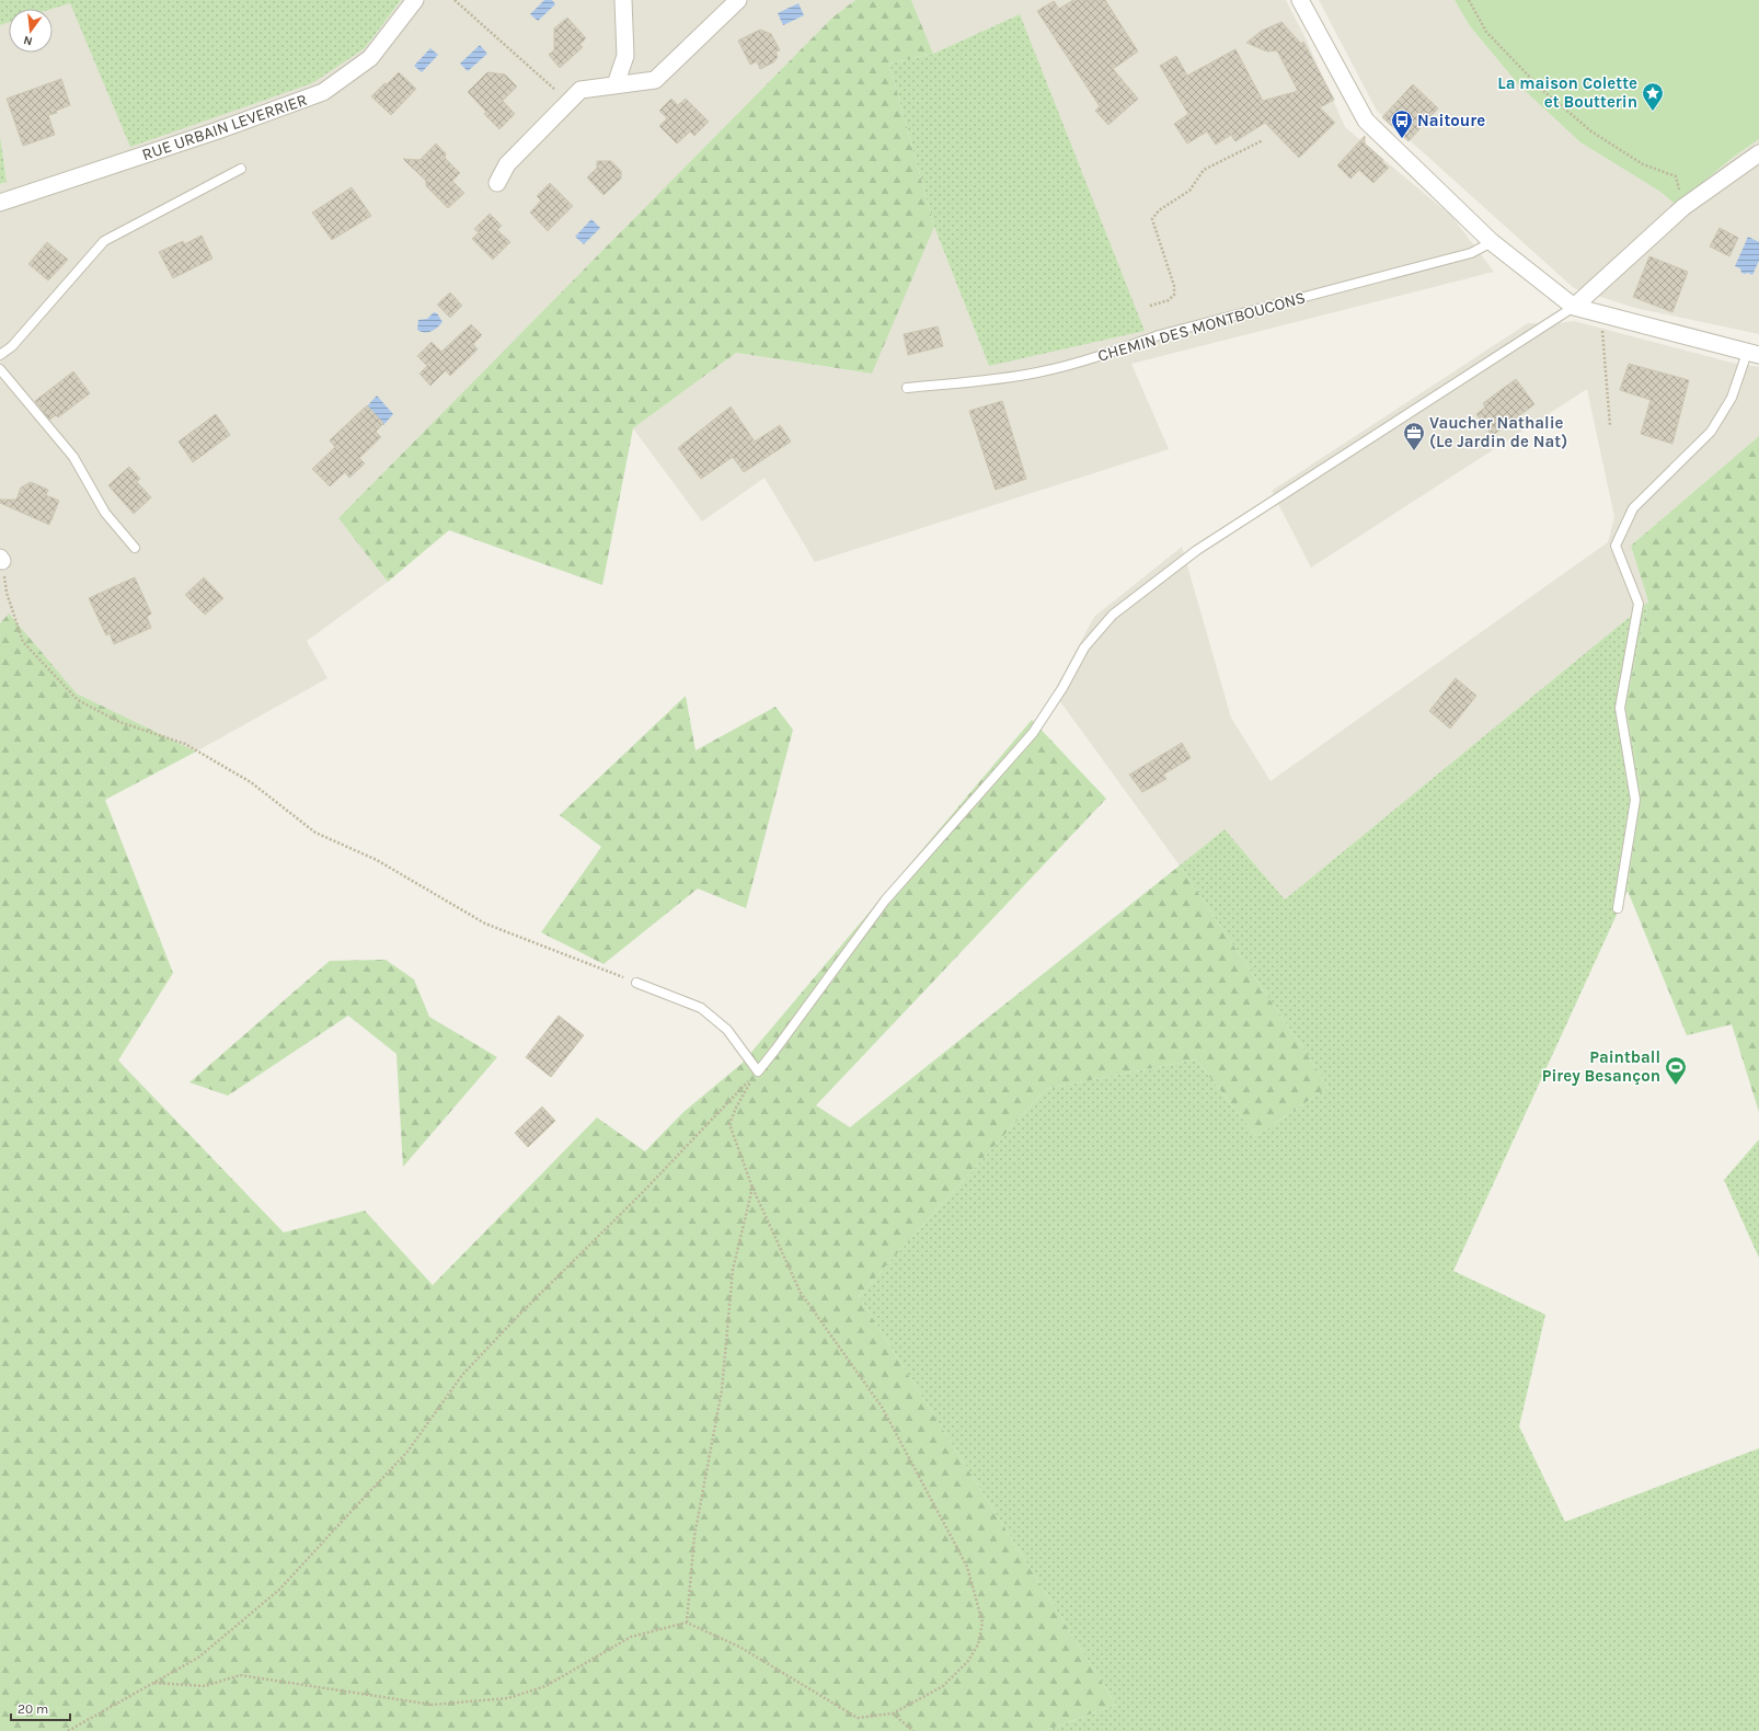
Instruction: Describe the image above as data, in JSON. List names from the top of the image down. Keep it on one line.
{"streets":{"street":["RUE URBAIN LEVERRIER"],"lane":["CHEMIN DES MONTBOUCONS"]},"places":{"place":["La maison Colette et Boutterin"],"bus stop":["Naitoure"],"office":["Vaucher Nathalie (Le Jardin de Nat)"],"sports":["Paintball Pirey Besançon"]},"scale_bar":"20 m","north":"bottom"}
